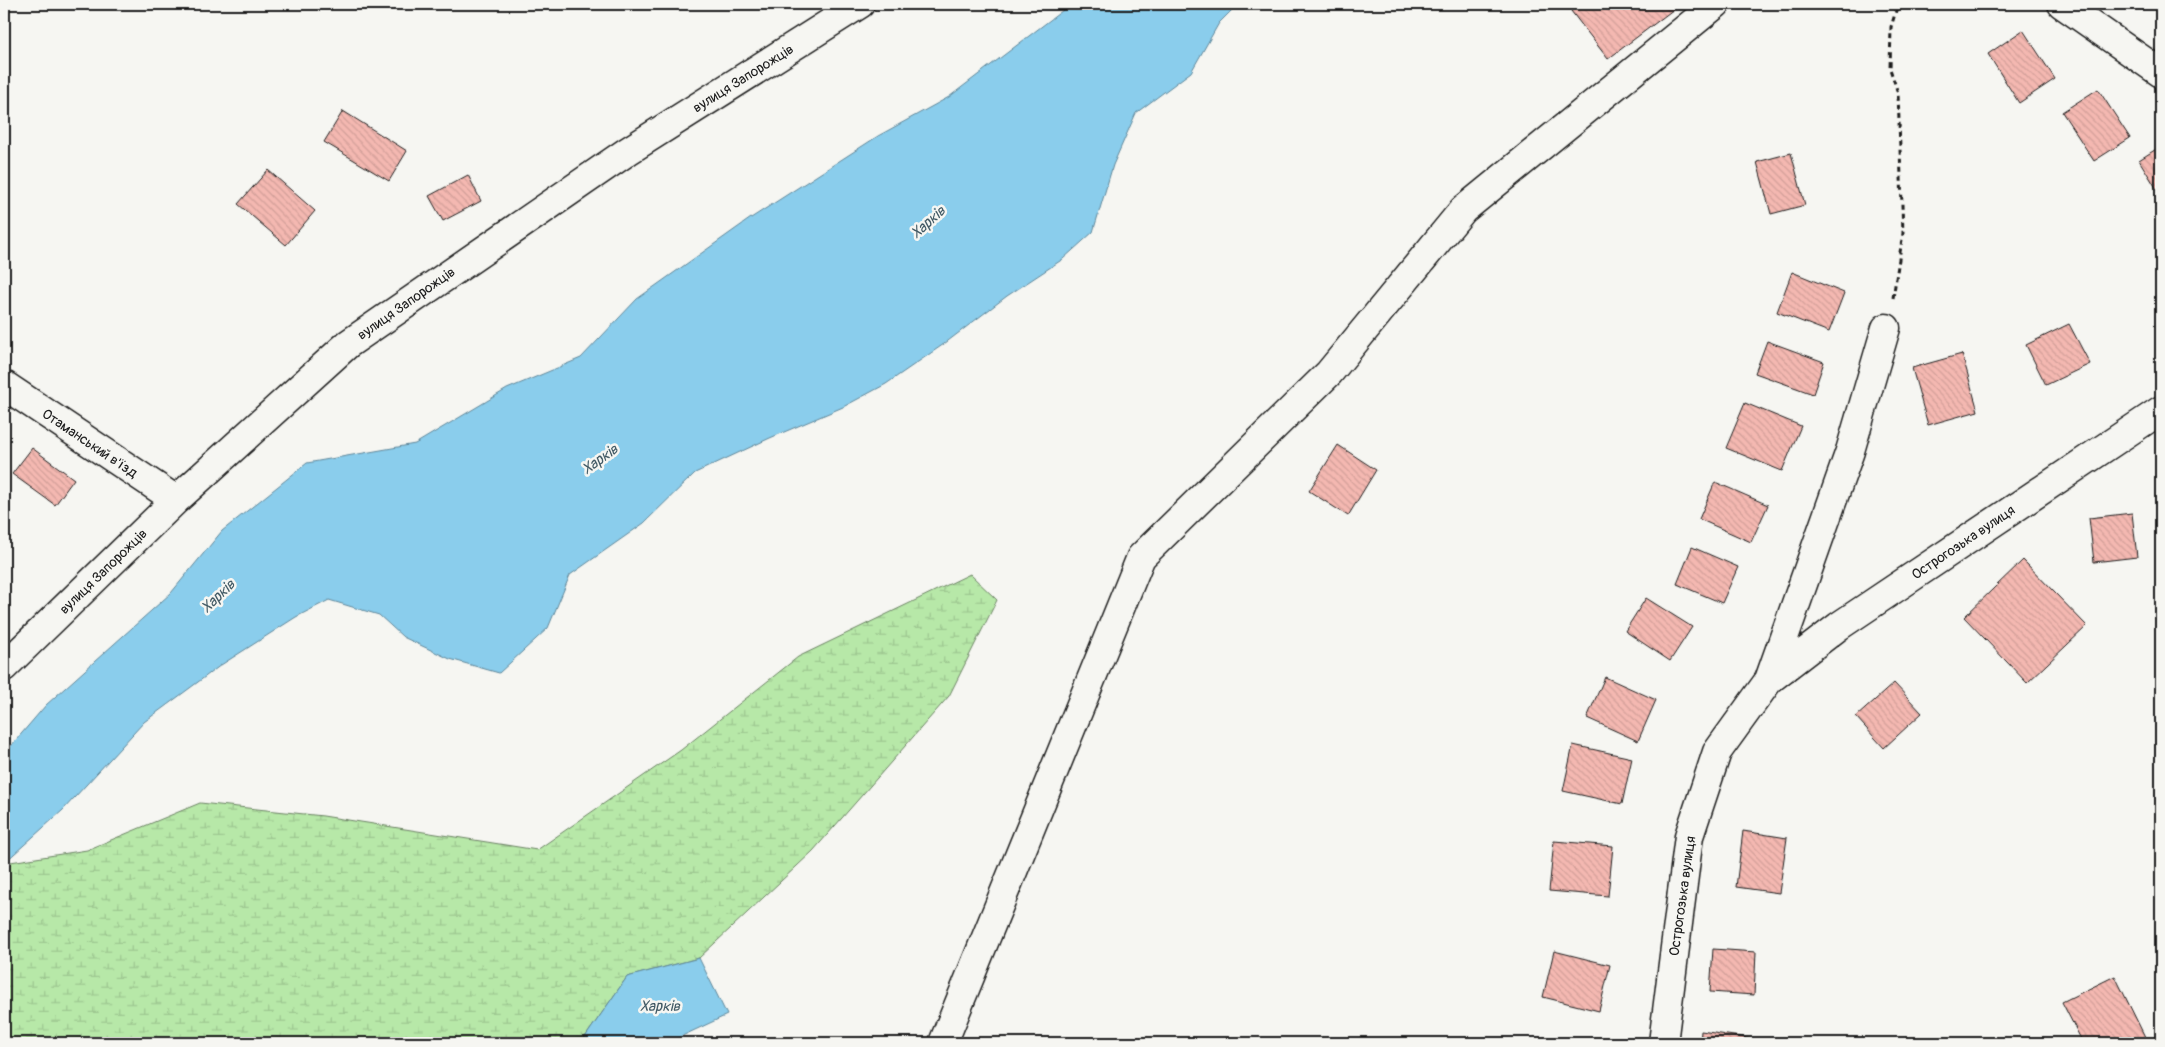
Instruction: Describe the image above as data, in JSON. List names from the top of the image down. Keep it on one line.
{"streets":{"street":["вулиця Запорожців","Отаманський в'їзд","Острогозька вулиця"]},"crossings":[["вулиця Запорожців","Отаманський в'їзд"]],"water":["Харків"]}
